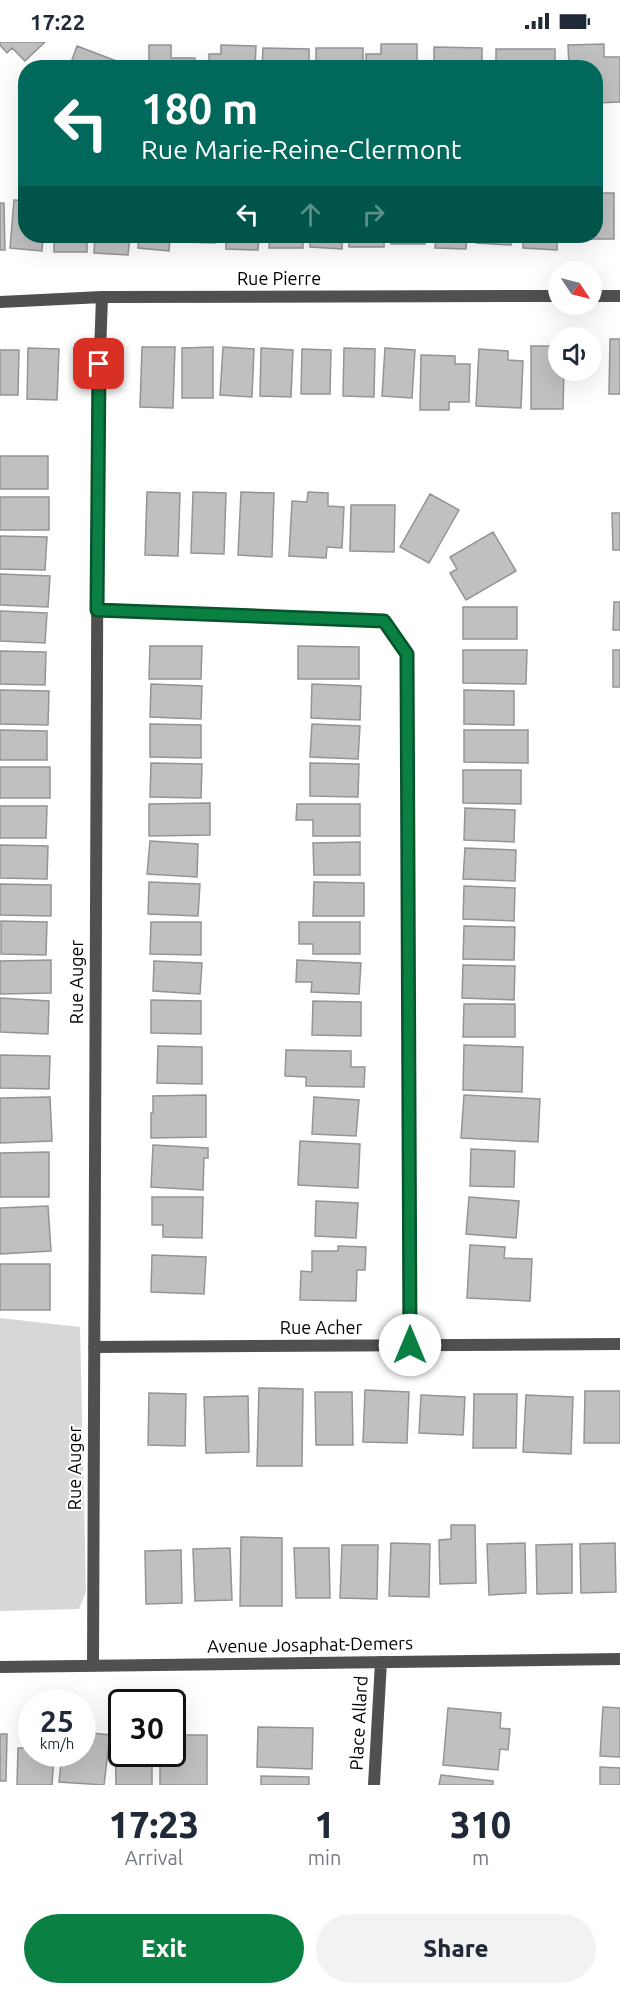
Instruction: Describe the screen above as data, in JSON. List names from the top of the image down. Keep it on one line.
{"streets":{"street":["Rue Pierre","Rue Auger","Rue Acher","Avenue Josaphat-Demers","Place Allard"]},"crossings":[["Rue Pierre","Rue Auger"],["Rue Auger","Rue Acher"],["Rue Auger","Avenue Josaphat-Demers"],["Avenue Josaphat-Demers","Place Allard"]],"north":"bottom right","page":{"status":"17:22","turn":["180 m","Rue Marie-Reine-Clermont"],"speed":"25 km/h","limit":"30","eta":["17:23","Arrival","1","min","310","m"],"buttons":["Exit","Share"]}}
